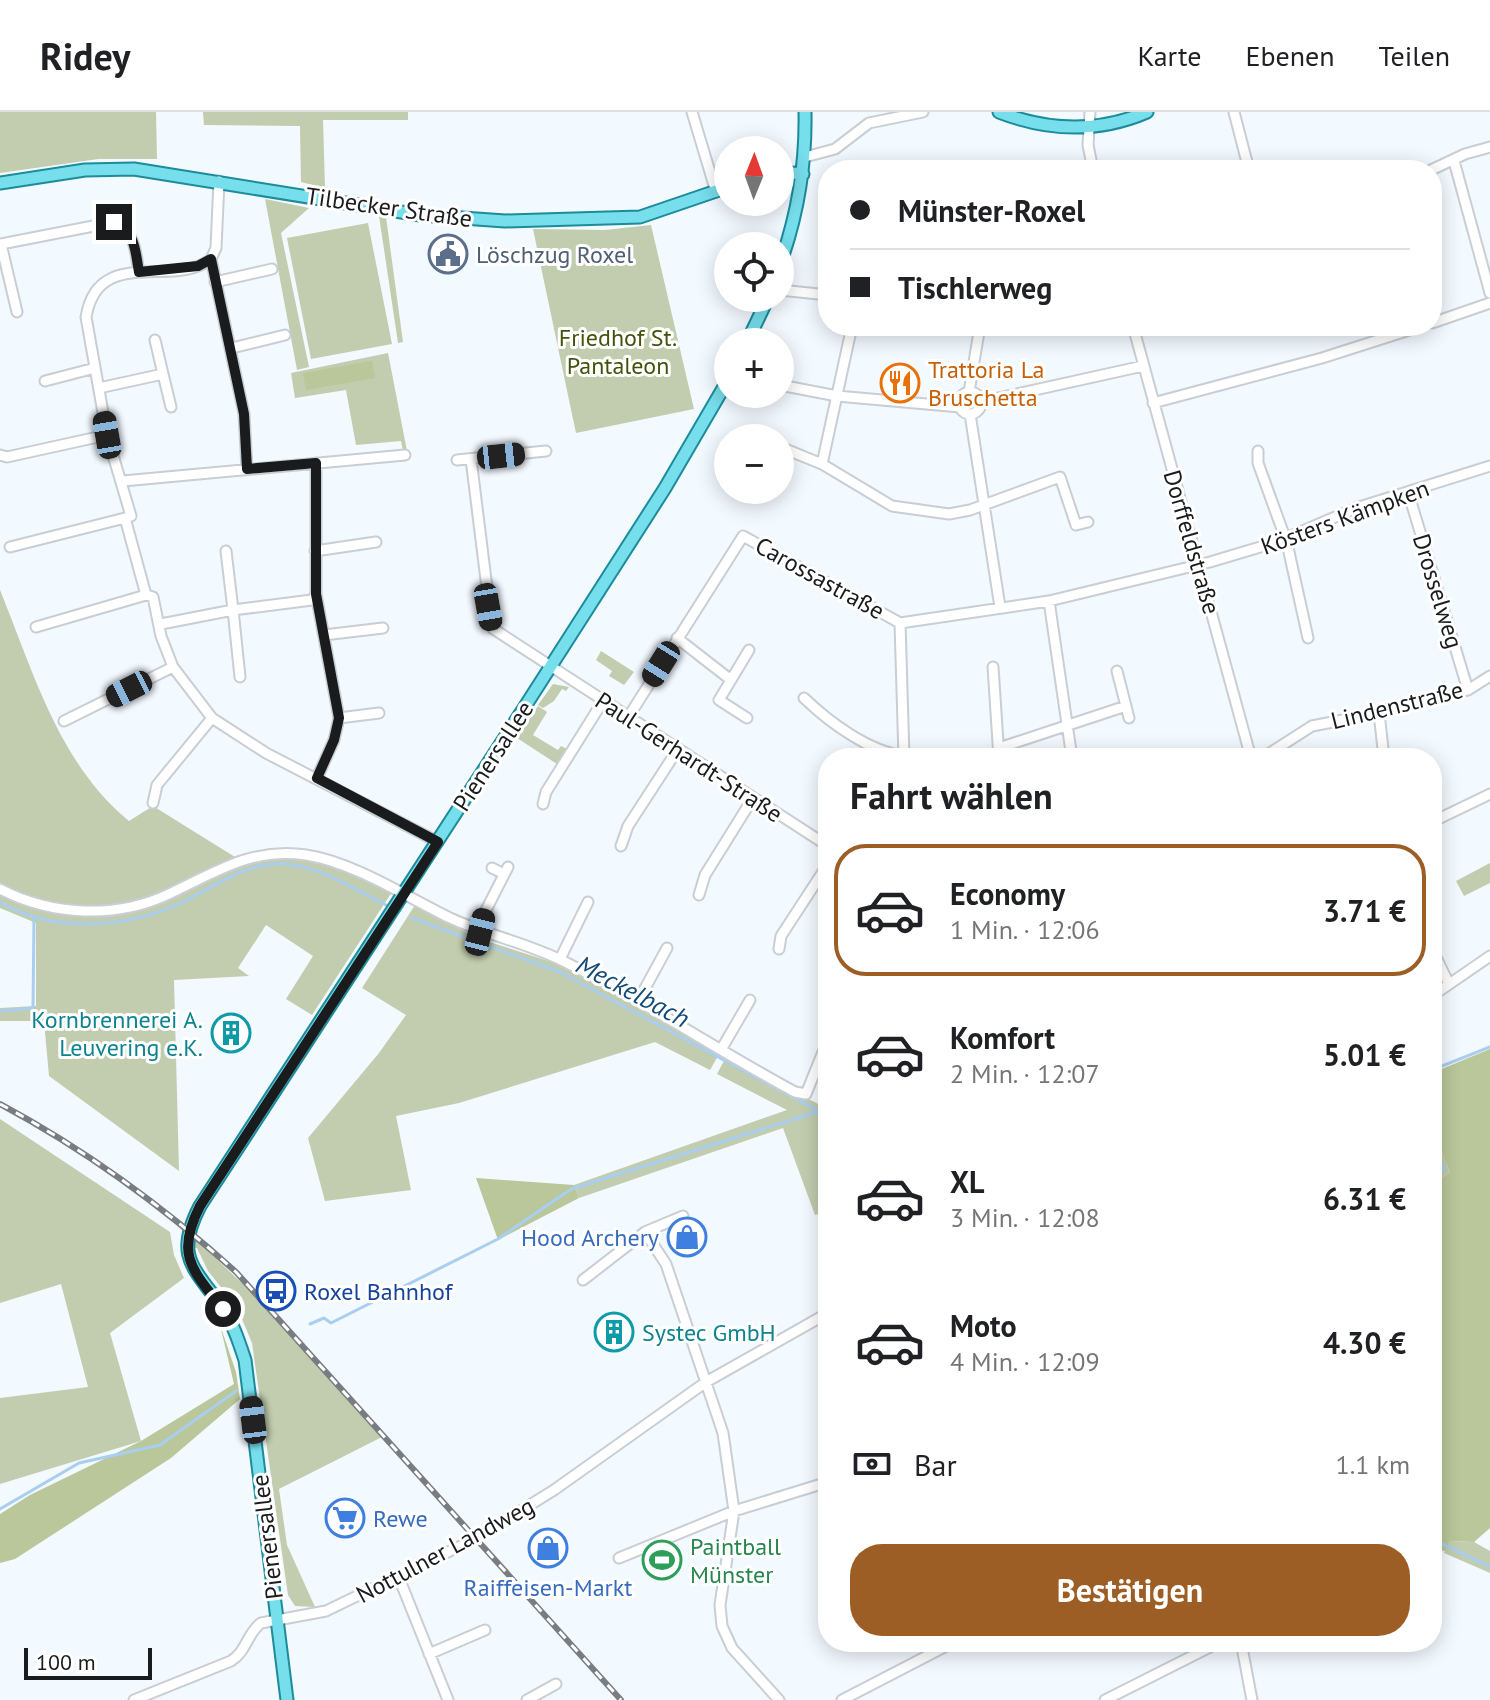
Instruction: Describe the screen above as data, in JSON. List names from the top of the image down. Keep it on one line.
{"streets":{"main road":["Tilbecker Straße","Pienersallee"],"street":["Kösters Kämpken","Dorffeldstraße","Carossastraße","Drosselweg","Lindenstraße","Paul-Gerhardt-Straße","Nottulner Landweg"]},"crossings":[["Kösters Kämpken","Dorffeldstraße"],["Kösters Kämpken","Carossastraße"],["Kösters Kämpken","Drosselweg"],["Dorffeldstraße","Carossastraße"],["Carossastraße","Paul-Gerhardt-Straße"],["Drosselweg","Lindenstraße"],["Pienersallee","Paul-Gerhardt-Straße"],["Pienersallee","Nottulner Landweg"]],"water":["Meckelbach"],"parks":["Friedhof St. Pantaleon"],"places":{"public building":["Löschzug Roxel"],"restaurant":["Trattoria La Bruschetta"],"building":["Kornbrennerei A. Leuvering e.K.","Systec GmbH"],"shop":["Hood Archery","Raiffeisen-Markt"],"bus stop":["Roxel Bahnhof"],"supermarket":["Rewe"],"sports":["Paintball Münster"]},"scale_bar":"100 m","north":"top","page":{"header":"Ridey","nav":["Karte","Ebenen","Teilen"],"map_buttons":["+","−"],"banner":["Münster-Roxel","Tischlerweg"],"heading":"Fahrt wählen","list":[{"name":"Economy","note":"1 Min. · 12:06","value":"3.71 €"},{"name":"Komfort","note":"2 Min. · 12:07","value":"5.01 €"},{"name":"XL","note":"3 Min. · 12:08","value":"6.31 €"},{"name":"Moto","note":"4 Min. · 12:09","value":"4.30 €"}],"pay":["Bar","1.1 km"],"buttons":"Bestätigen","scale":"100 m"}}
